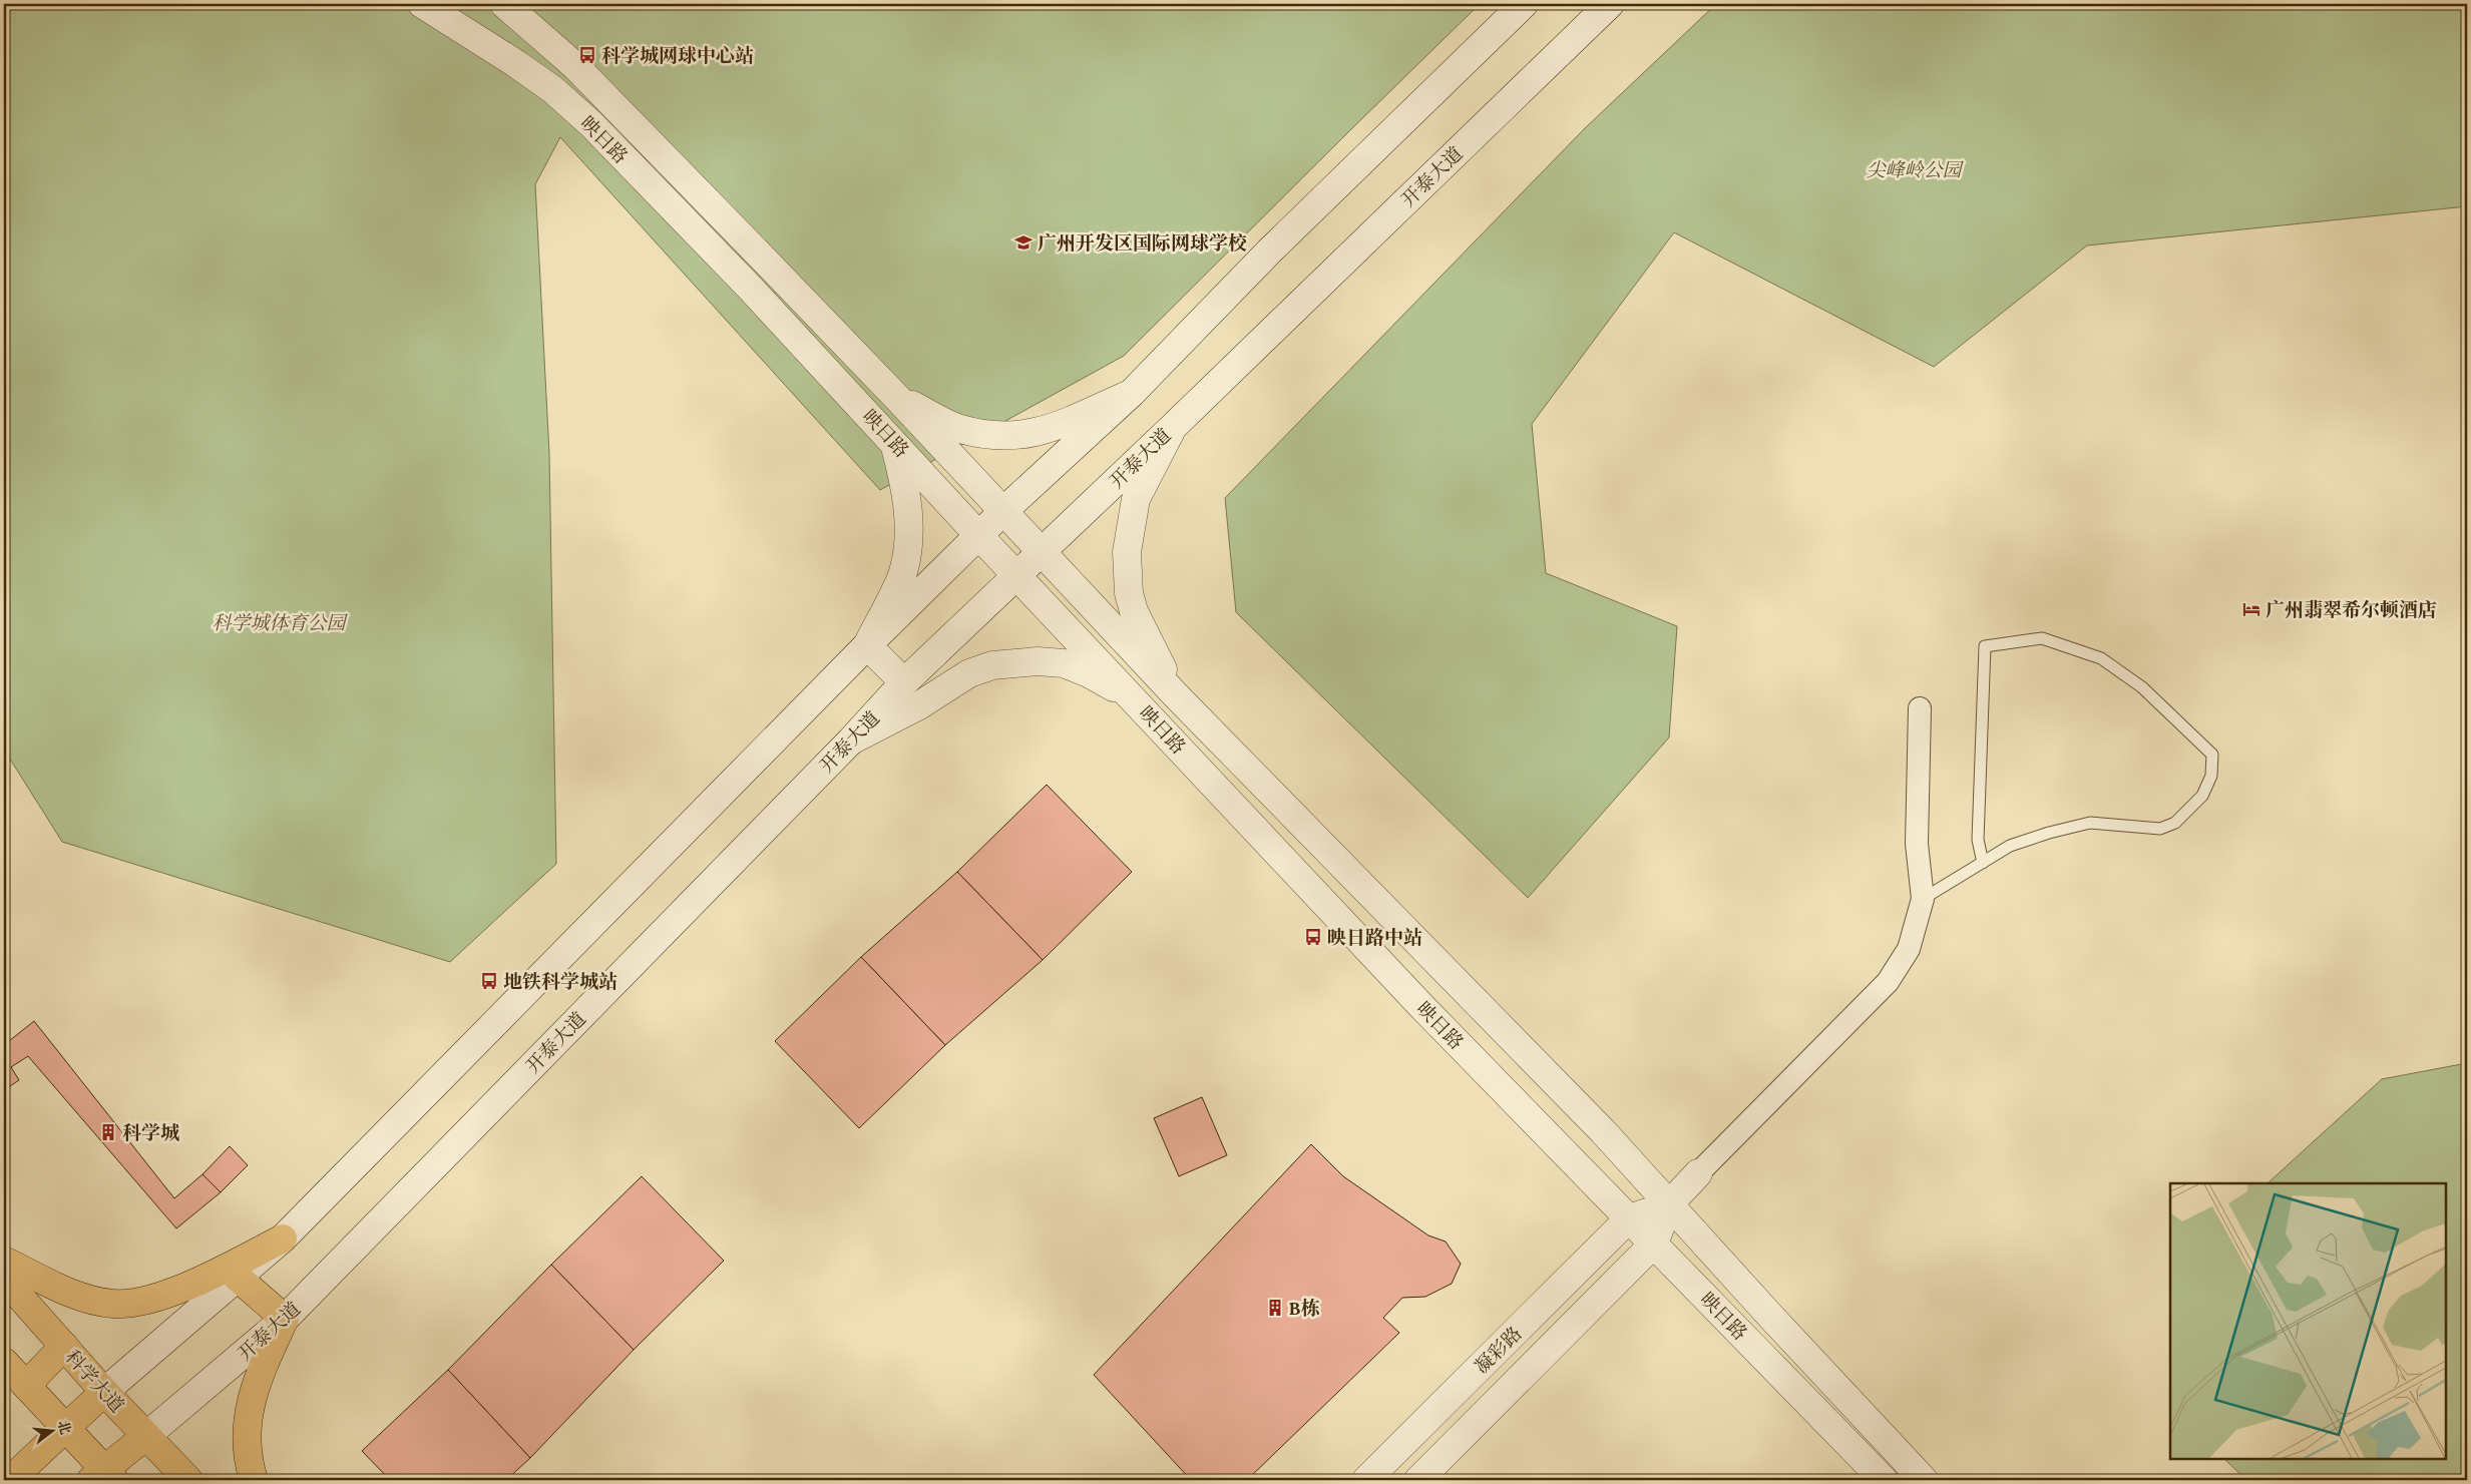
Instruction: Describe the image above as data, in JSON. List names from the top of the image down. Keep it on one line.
{"streets":{"main road":["开泰大道","科学大道"],"street":["映日路","凝彩路"]},"crossings":[["映日路","开泰大道"],["映日路","凝彩路"],["开泰大道","科学大道"]],"parks":["尖峰岭公园","科学城体育公园"],"places":{"bus stop":["科学城网球中心站","映日路中站","地铁科学城站"],"school or university":["广州开发区国际网球学校"],"hotel":["广州翡翠希尔顿酒店"],"building":["科学城","B栋"]},"north":"right"}
